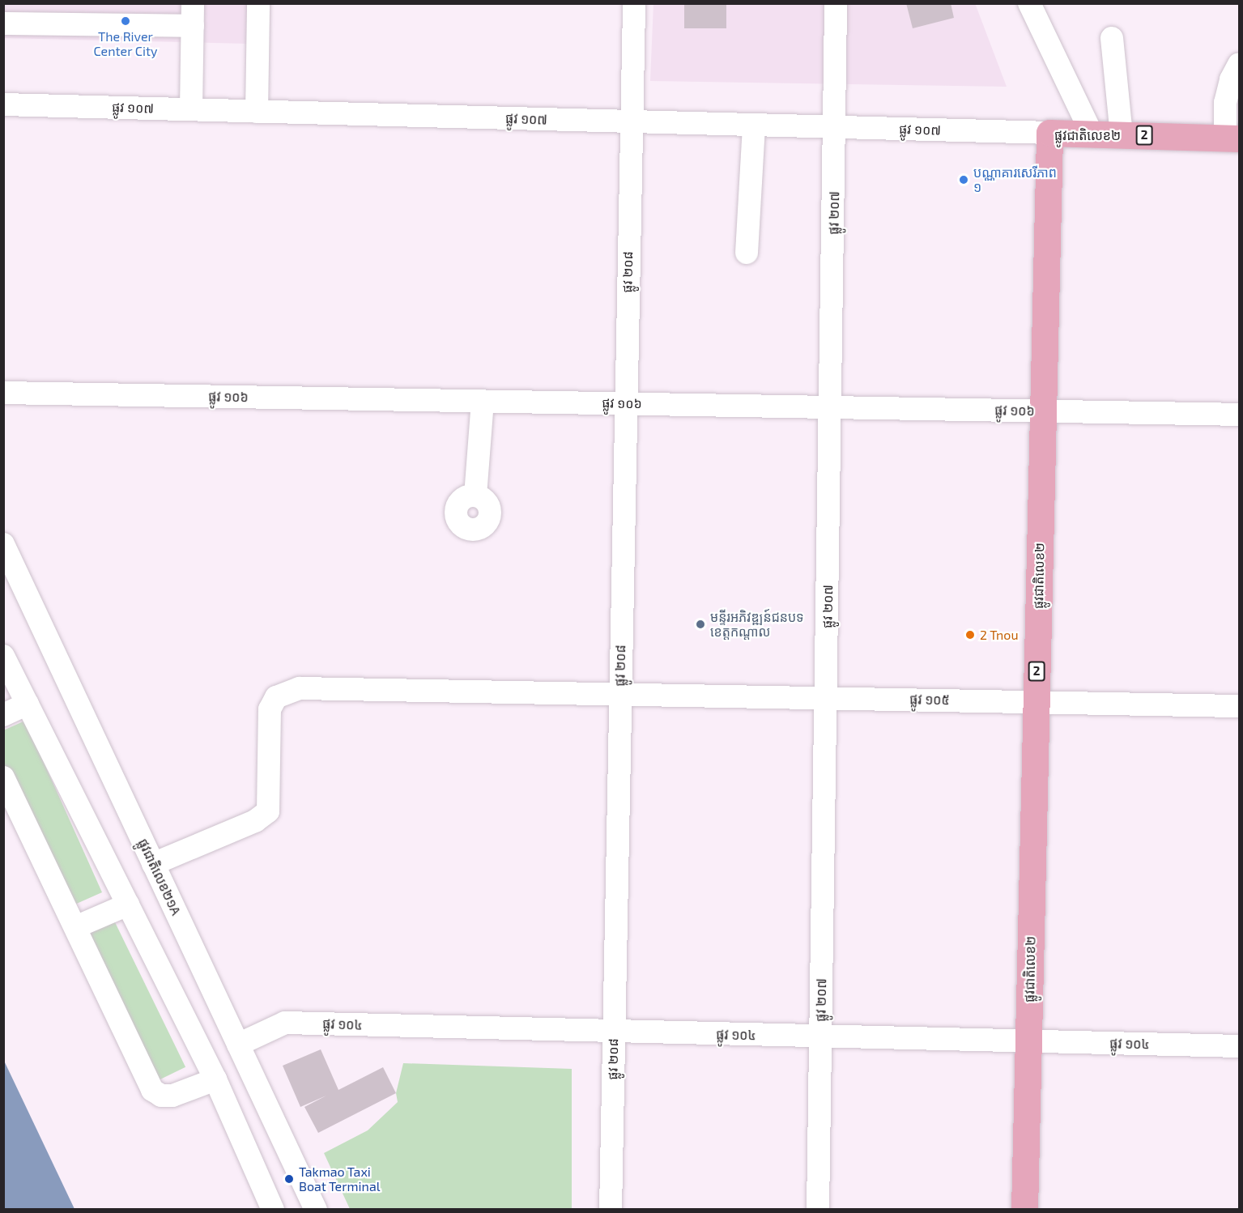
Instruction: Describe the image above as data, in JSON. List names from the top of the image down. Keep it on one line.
{"streets":{"main road":["ផ្លូវជាតិលេខ២","2"],"street":["ផ្លូវ ១០៧","ផ្លូវ ២០៧","ផ្លូវ ២០៨","ផ្លូវ ១០៦","ផ្លូវ ១០៥","ផ្លូវជាតិលេខ២១A","ផ្លូវ ១០៤"]},"crossings":[["ផ្លូវ ១០៧","ផ្លូវជាតិលេខ២"],["ផ្លូវ ១០៧","ផ្លូវ ២០៧"],["ផ្លូវ ១០៧","ផ្លូវ ២០៨"],["ផ្លូវជាតិលេខ២","ផ្លូវ ១០៦"],["ផ្លូវជាតិលេខ២","ផ្លូវ ១០៥"],["ផ្លូវជាតិលេខ២","ផ្លូវ ១០៤"],["ផ្លូវ ២០៧","ផ្លូវ ១០៦"],["ផ្លូវ ២០៧","ផ្លូវ ១០៥"],["ផ្លូវ ២០៧","ផ្លូវ ១០៤"],["ផ្លូវ ២០៨","ផ្លូវ ១០៦"],["ផ្លូវ ២០៨","ផ្លូវ ១០៥"],["ផ្លូវ ២០៨","ផ្លូវ ១០៤"],["ផ្លូវ ១០៥","ផ្លូវជាតិលេខ២១A"],["ផ្លូវជាតិលេខ២១A","ផ្លូវ ១០៤"]],"places":["The River Center City","បណ្ណាគារសេរីភាព ១","មន្ទីរអភិវឌ្ឍន៍ជនបទ ខេត្តកណ្តាល","2 Tnou","Takmao Taxi Boat Terminal"]}
